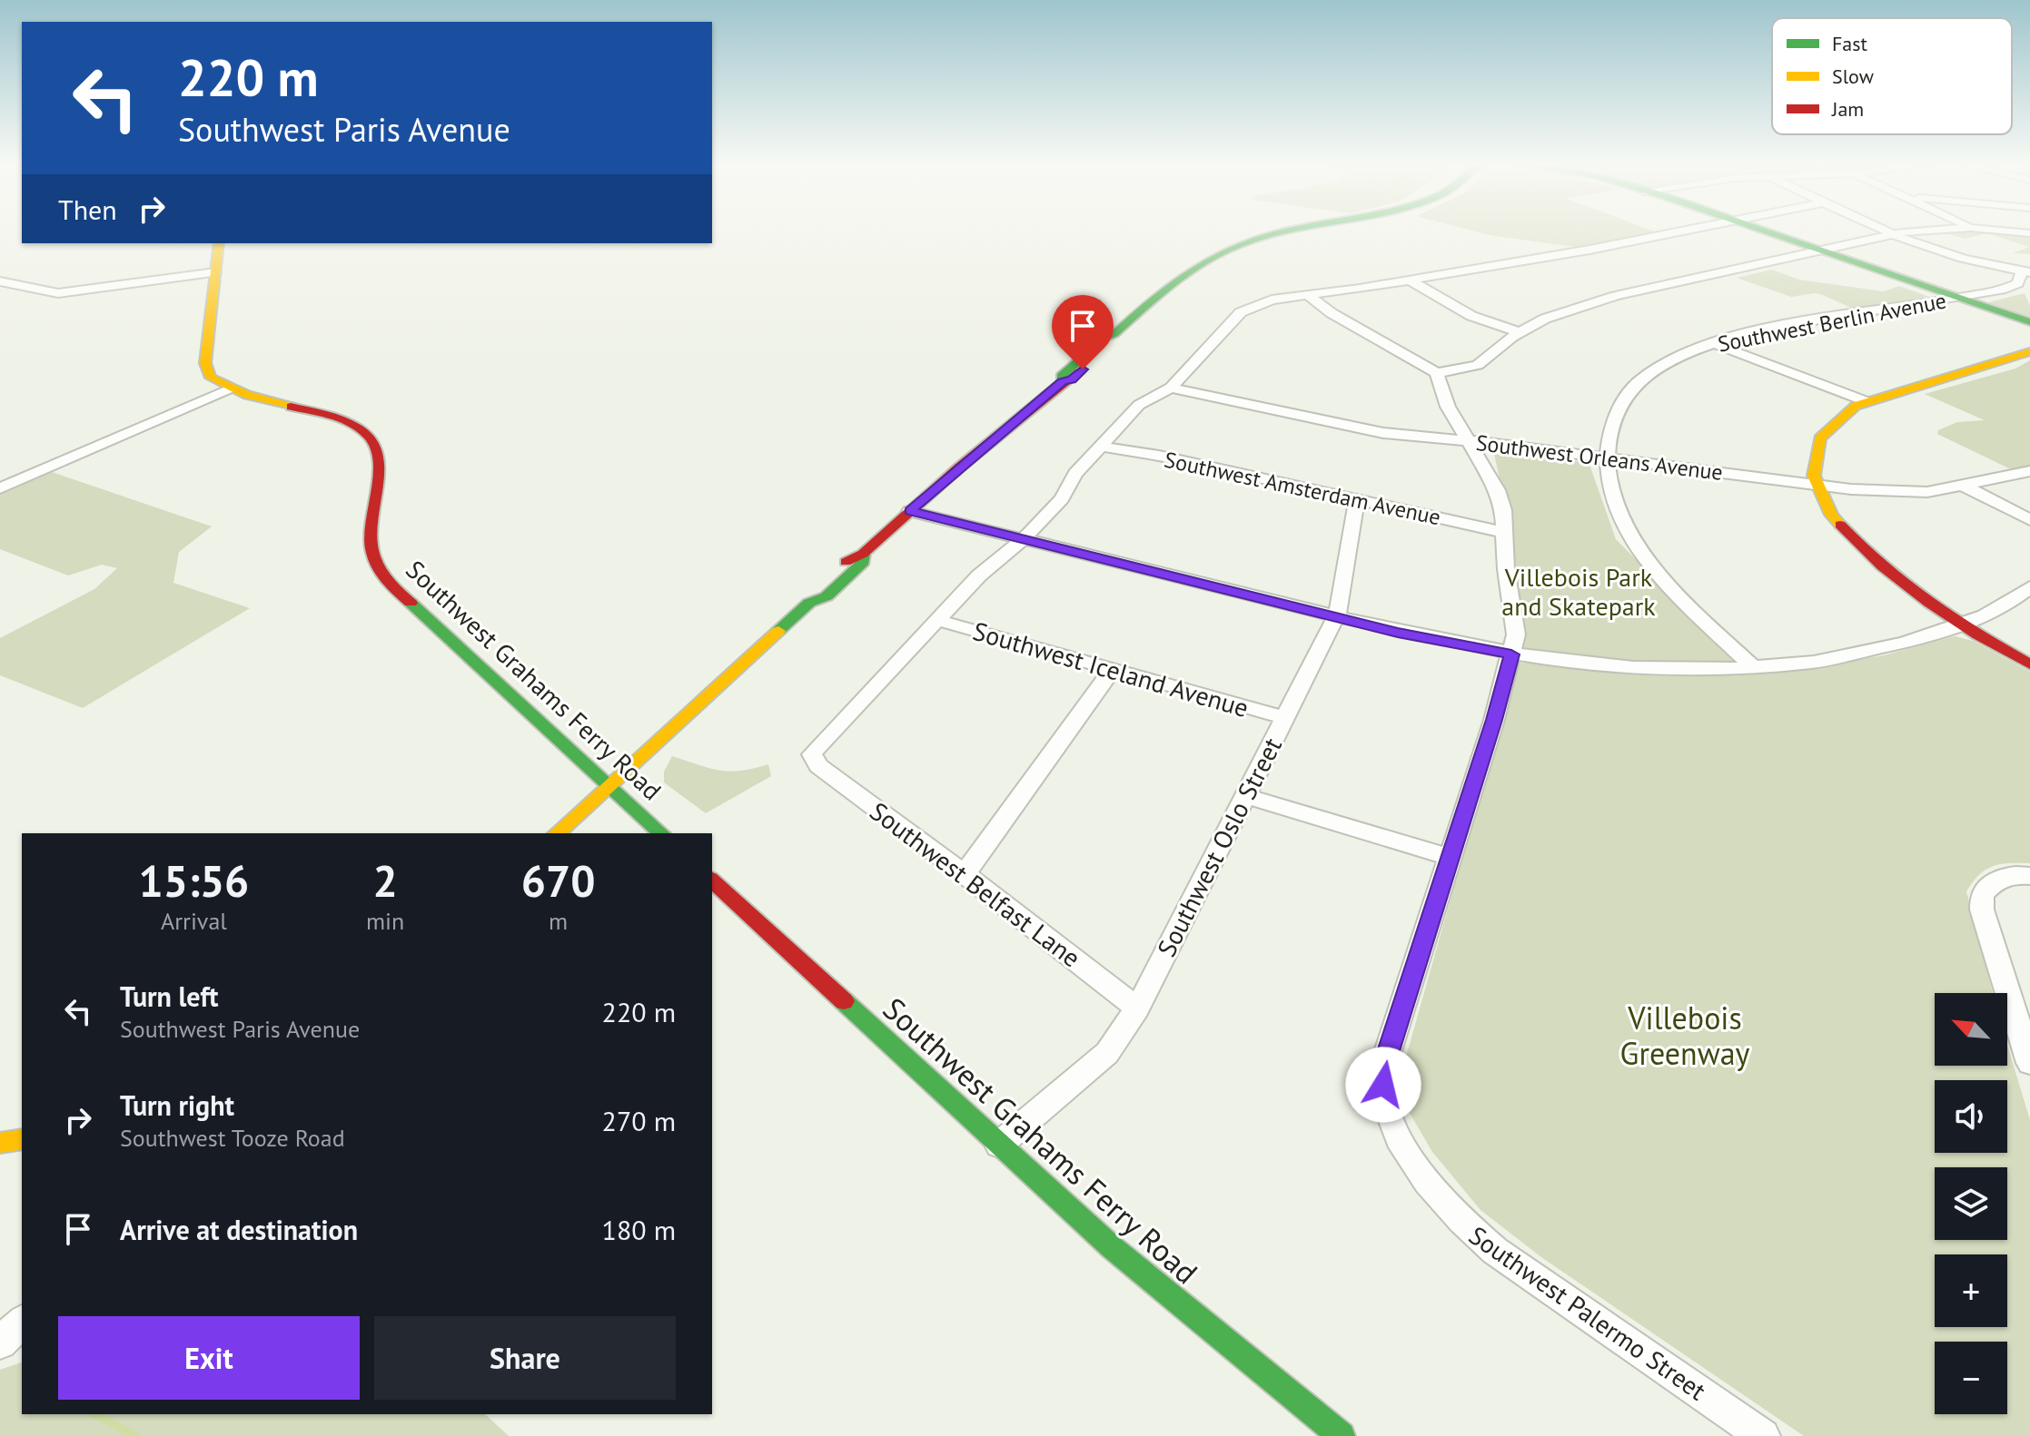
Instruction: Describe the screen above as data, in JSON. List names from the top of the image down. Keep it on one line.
{"streets":{"main road":["Southwest Grahams Ferry Road"],"street":["Southwest Berlin Avenue","Southwest Orleans Avenue","Southwest Amsterdam Avenue","Southwest Iceland Avenue","Southwest Oslo Street","Southwest Belfast Lane","Southwest Palermo Street"]},"crossings":[["Southwest Berlin Avenue","Southwest Orleans Avenue"],["Southwest Orleans Avenue","Southwest Palermo Street"],["Southwest Amsterdam Avenue","Southwest Oslo Street"],["Southwest Amsterdam Avenue","Southwest Palermo Street"],["Southwest Iceland Avenue","Southwest Oslo Street"],["Southwest Iceland Avenue","Southwest Belfast Lane"],["Southwest Grahams Ferry Road","Southwest Oslo Street"],["Southwest Oslo Street","Southwest Belfast Lane"]],"parks":["Villebois Park and Skatepark","Villebois Greenway"],"legend":["Fast","Slow","Jam"],"north":"top left","page":{"turn":["220 m","Southwest Paris Avenue"],"then":"Then","eta":["15:56","Arrival","2","min","670","m"],"list":[{"name":"Turn left","note":"Southwest Paris Avenue","value":"220 m"},{"name":"Turn right","note":"Southwest Tooze Road","value":"270 m"},{"name":"Arrive at destination","value":"180 m"}],"map_buttons":["+","−"],"buttons":["Exit","Share"]}}
